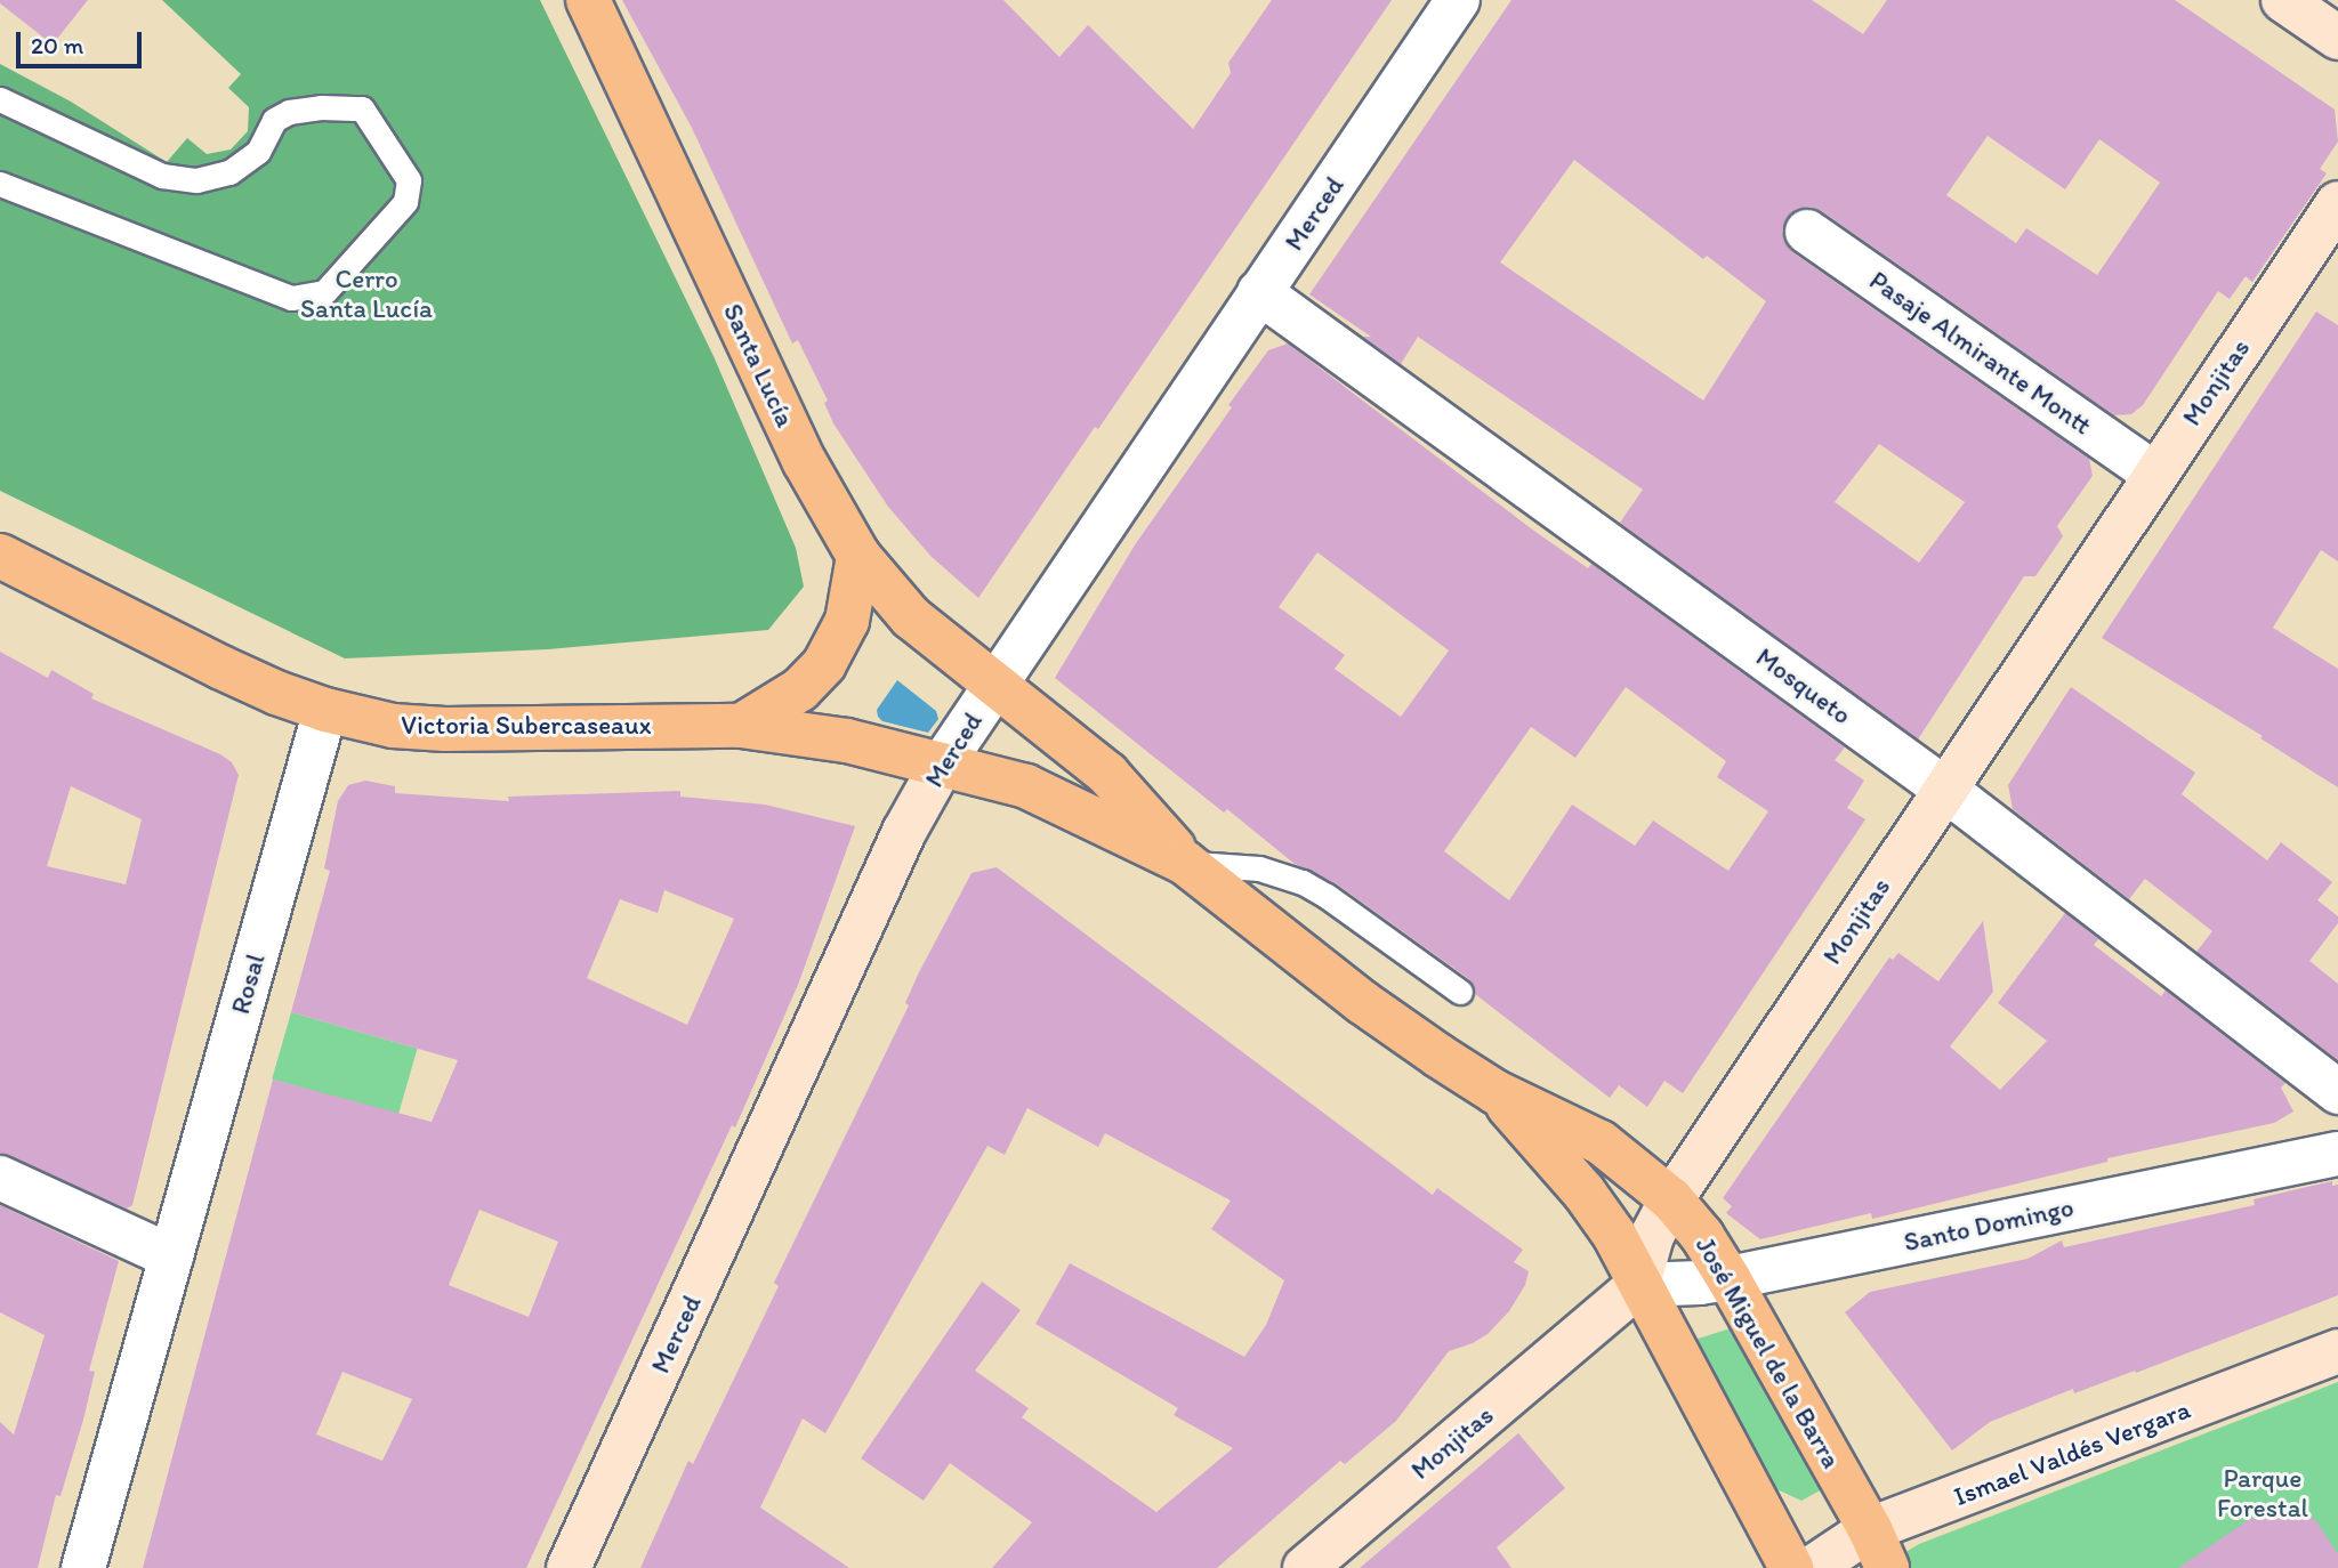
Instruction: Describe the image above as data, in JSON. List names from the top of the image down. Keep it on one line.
{"streets":{"main road":["Merced","Santa Lucía","Monjitas","Victoria Subercaseaux","José Miguel de la Barra","Ismael Valdés Vergara"],"street":["Pasaje Almirante Montt","Mosqueto","Rosal","Santo Domingo"]},"crossings":[["Merced","Santa Lucía"],["Merced","Mosqueto"],["Merced","Victoria Subercaseaux"],["Merced","José Miguel de la Barra"],["Pasaje Almirante Montt","Monjitas"],["Santa Lucía","José Miguel de la Barra"],["Monjitas","Mosqueto"],["Monjitas","Santo Domingo"],["Monjitas","José Miguel de la Barra"],["Victoria Subercaseaux","Rosal"],["Victoria Subercaseaux","José Miguel de la Barra"],["Santo Domingo","José Miguel de la Barra"],["José Miguel de la Barra","Ismael Valdés Vergara"]],"parks":["Cerro Santa Lucía","Parque Forestal"],"scale_bar":"20 m"}
